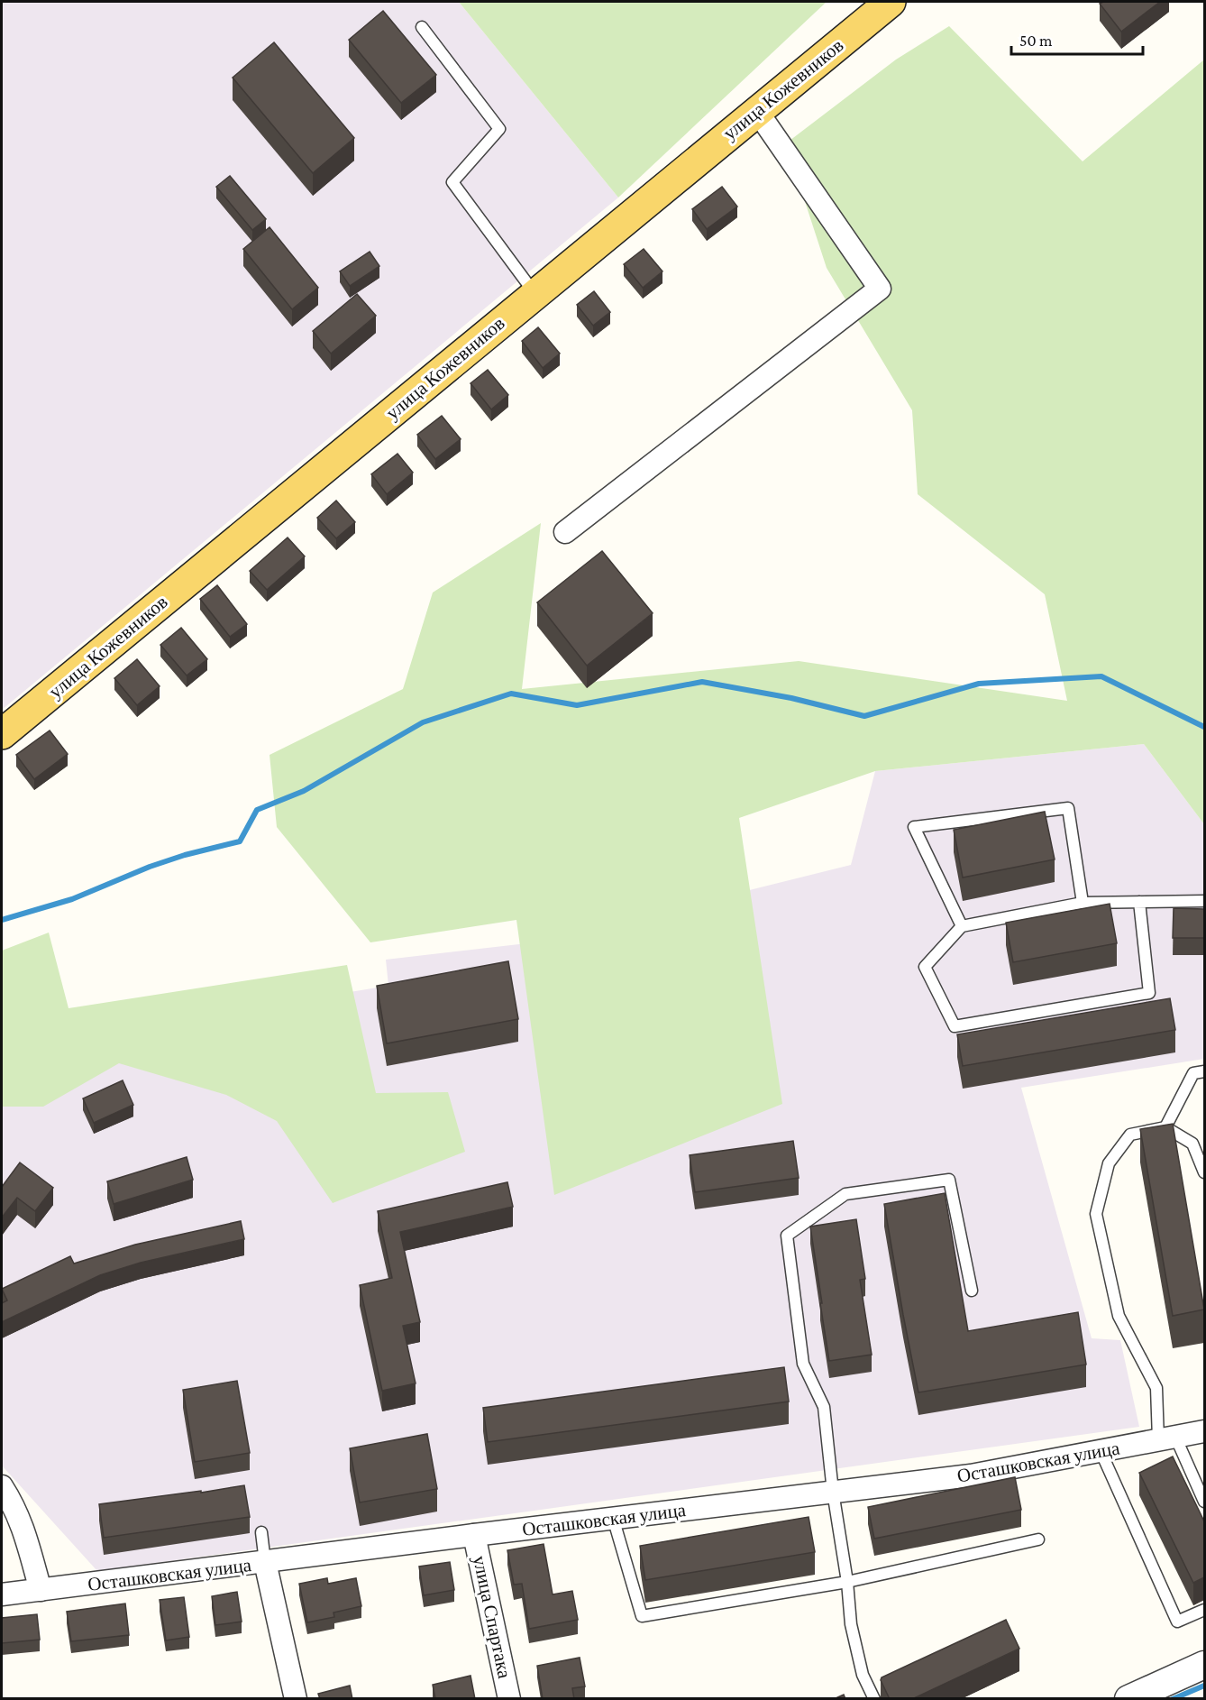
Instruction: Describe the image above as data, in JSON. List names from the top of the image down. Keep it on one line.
{"streets":{"main road":["улица Кожевников"],"street":["Осташковская улица","улица Спартака"]},"crossings":[["Осташковская улица","улица Спартака"]],"scale_bar":"50 m"}
